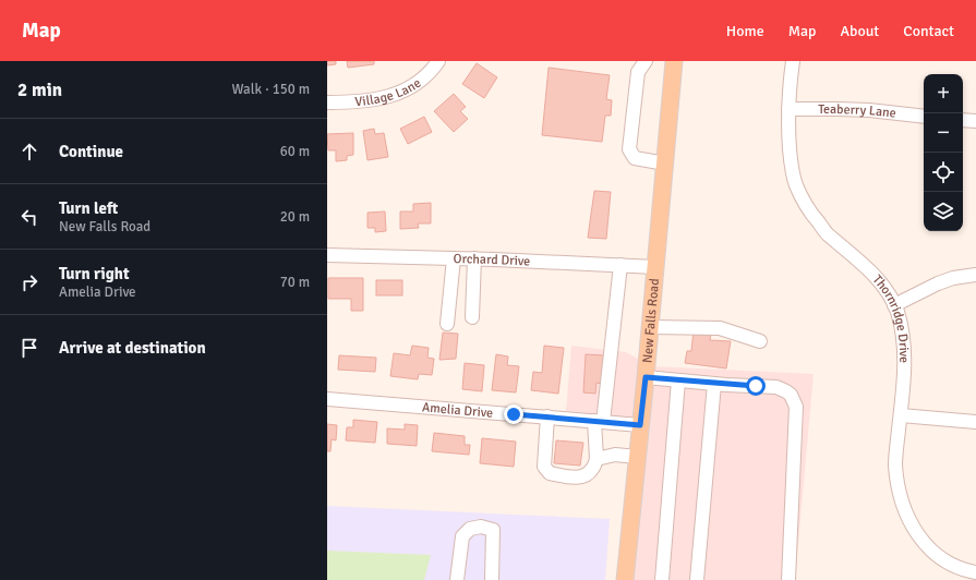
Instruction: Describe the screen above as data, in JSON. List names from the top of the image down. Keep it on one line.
{"streets":{"main road":["New Falls Road"],"street":["Village Lane","Teaberry Lane","Orchard Drive","Thornridge Drive","Amelia Drive"]},"crossings":[["Teaberry Lane","Thornridge Drive"],["Orchard Drive","New Falls Road"],["New Falls Road","Amelia Drive"]],"page":{"header":"Map","nav":["Home","Map","About","Contact"],"heading":["2 min","Walk · 150 m"],"map_buttons":["+","−"],"list":[["Continue","60 m"],["Turn left","New Falls Road","20 m"],["Turn right","Amelia Drive","70 m"],"Arrive at destination"]}}
